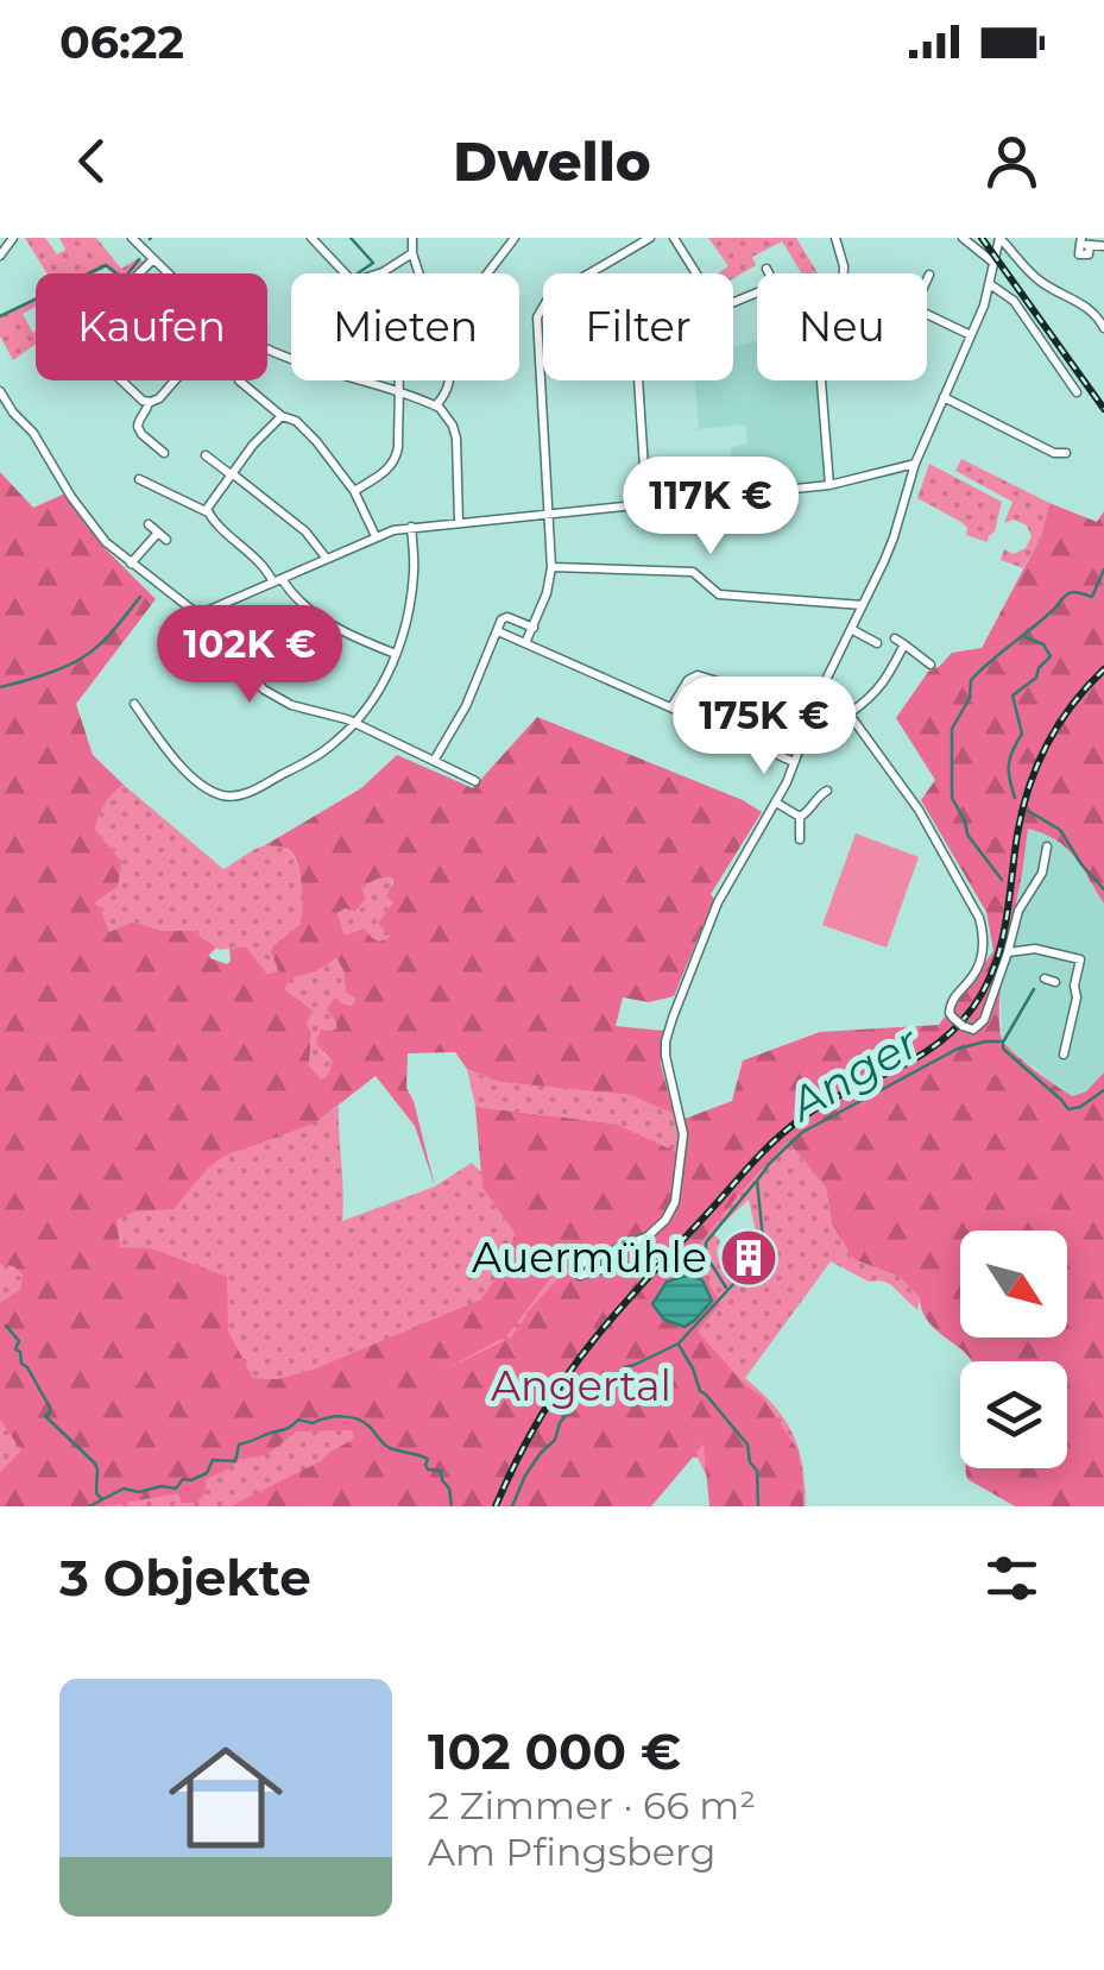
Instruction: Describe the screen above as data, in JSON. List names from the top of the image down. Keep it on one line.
{"water":["Anger"],"parks":["Angertal"],"places":{"building":["Auermühle"]},"north":"bottom right","page":{"status":"06:22","header":"Dwello","chip":["Kaufen","Mieten","Filter","Neu"],"price":["117K €","102K €","175K €"],"heading":"3 Objekte","list":[{"name":"102 000 €","note":"2 Zimmer · 66 m² · Am Pfingsberg"}]}}
